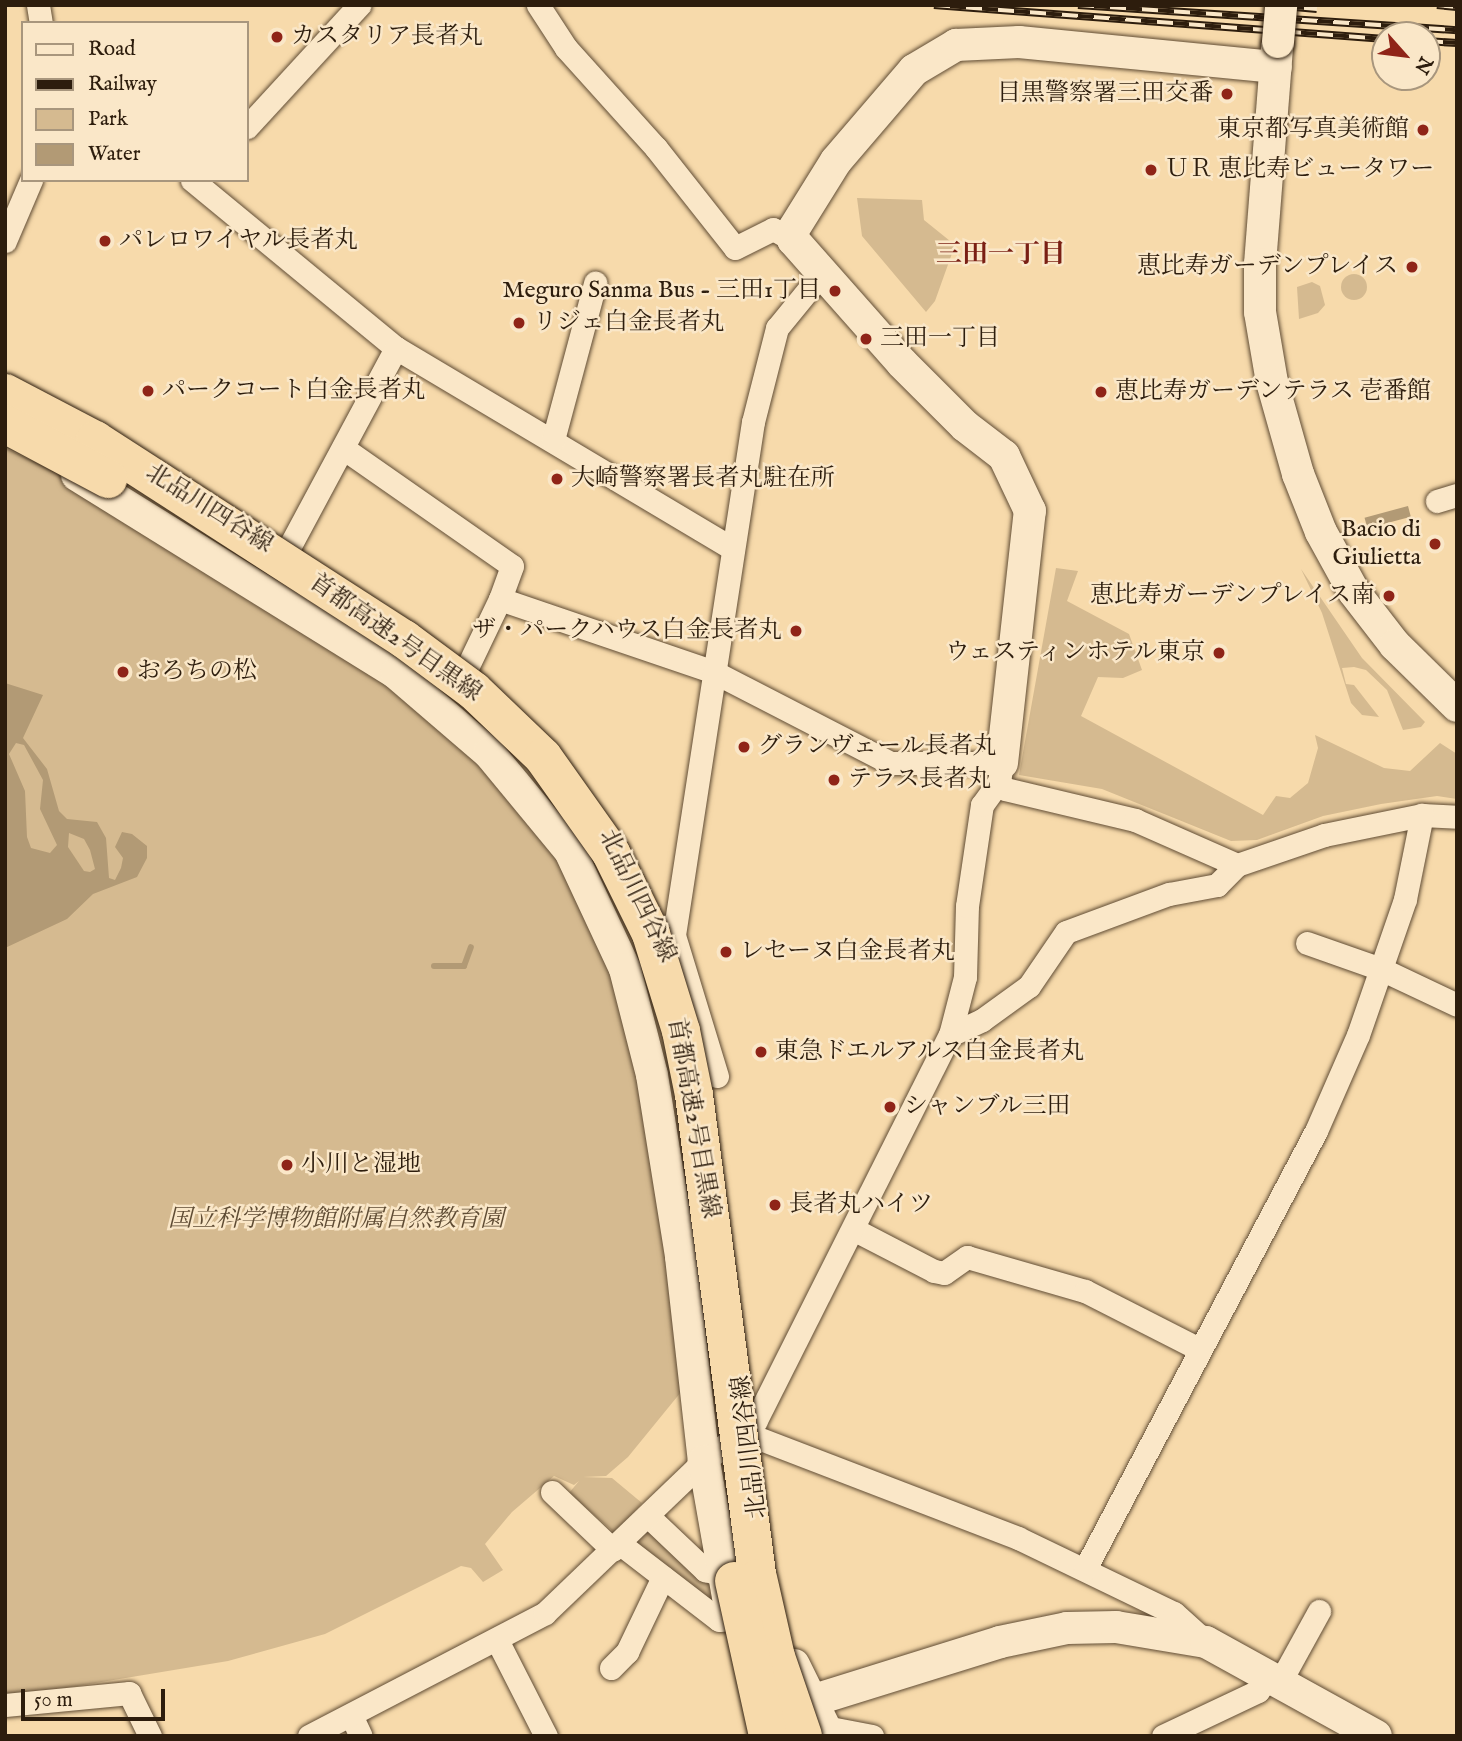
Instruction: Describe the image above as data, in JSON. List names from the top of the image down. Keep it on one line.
{"streets":{"highway":["首都高速2号目黒線"],"main road":["北品川四谷線"]},"crossings":[["北品川四谷線","首都高速2号目黒線"]],"districts":["三田一丁目"],"parks":["国立科学博物館附属自然教育園"],"places":["カスタリア長者丸","目黒警察署三田交番","東京都写真美術館","ＵＲ 恵比寿ビュータワー","パレロワイヤル長者丸","恵比寿ガーデンプレイス","Meguro Sanma Bus - 三田1丁目","リジェ白金長者丸","三田一丁目","パークコート白金長者丸","恵比寿ガーデンテラス 壱番館","大崎警察署長者丸駐在所","Bacio di Giulietta","恵比寿ガーデンプレイス南","ザ・パークハウス白金長者丸","ウェスティンホテル東京","おろちの松","グランヴェール長者丸","テラス長者丸","レセーヌ白金長者丸","東急ドエルアルス白金長者丸","シャンブル三田","小川と湿地","長者丸ハイツ"],"legend":["Road","Railway","Park","Water"],"scale_bar":"50 m","north":"bottom right"}
